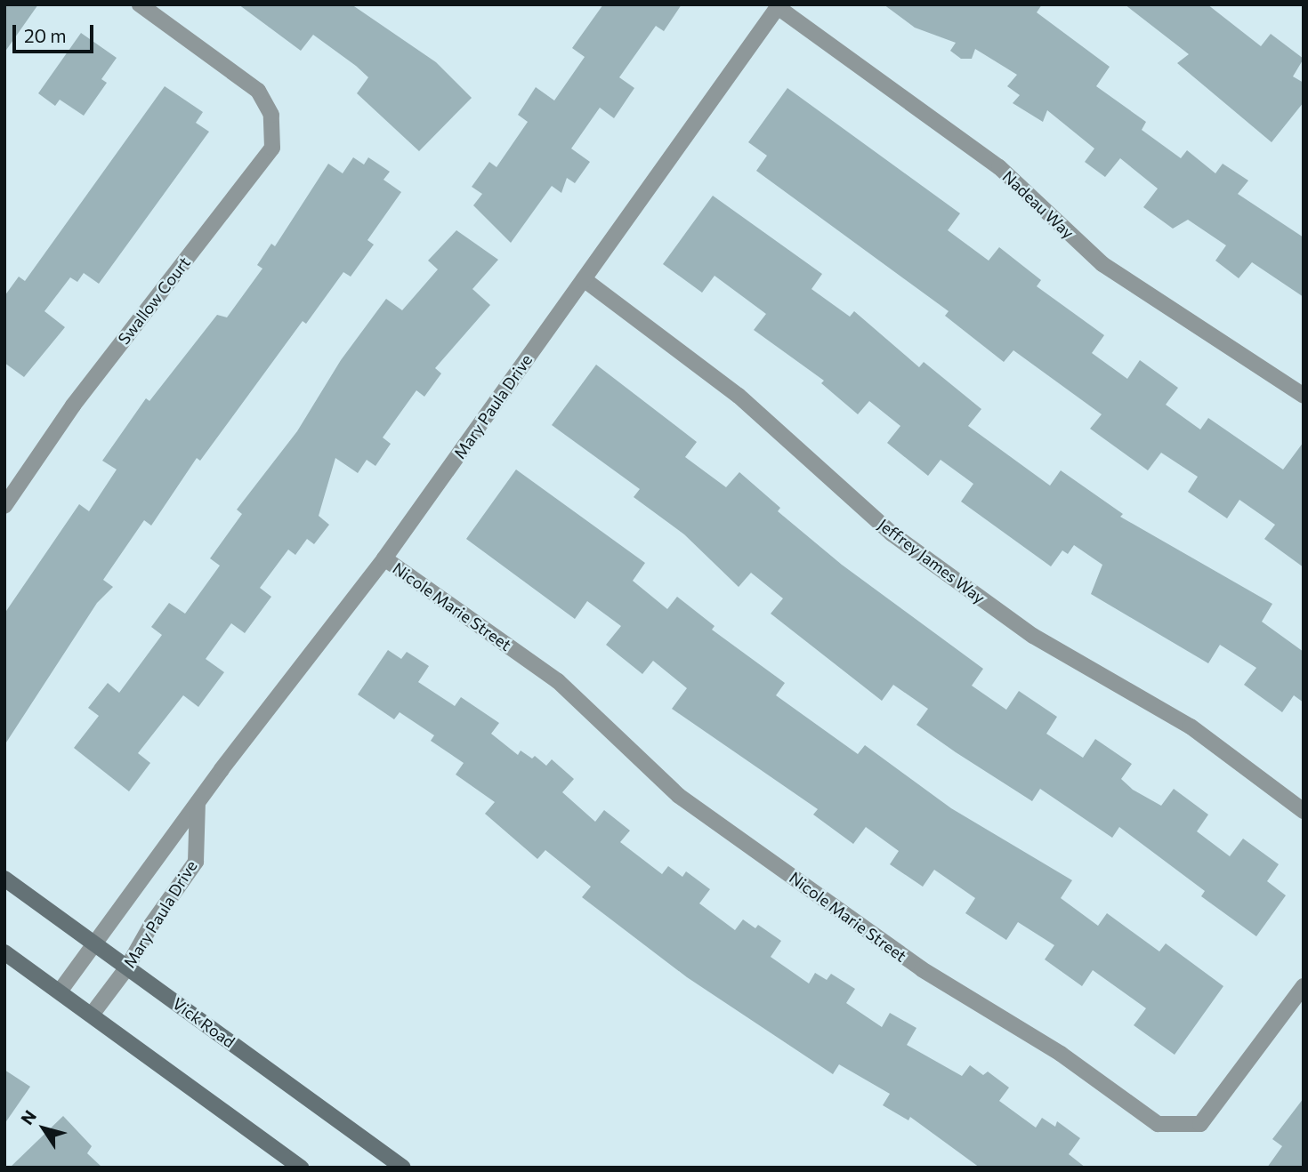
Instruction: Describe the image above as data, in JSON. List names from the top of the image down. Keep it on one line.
{"streets":{"street":["Nadeau Way","Swallow Court","Mary Paula Drive","Jeffrey James Way","Nicole Marie Street","Vick Road"]},"crossings":[["Nadeau Way","Mary Paula Drive"],["Mary Paula Drive","Jeffrey James Way"],["Mary Paula Drive","Nicole Marie Street"],["Mary Paula Drive","Vick Road"]],"scale_bar":"20 m","north":"top left"}
